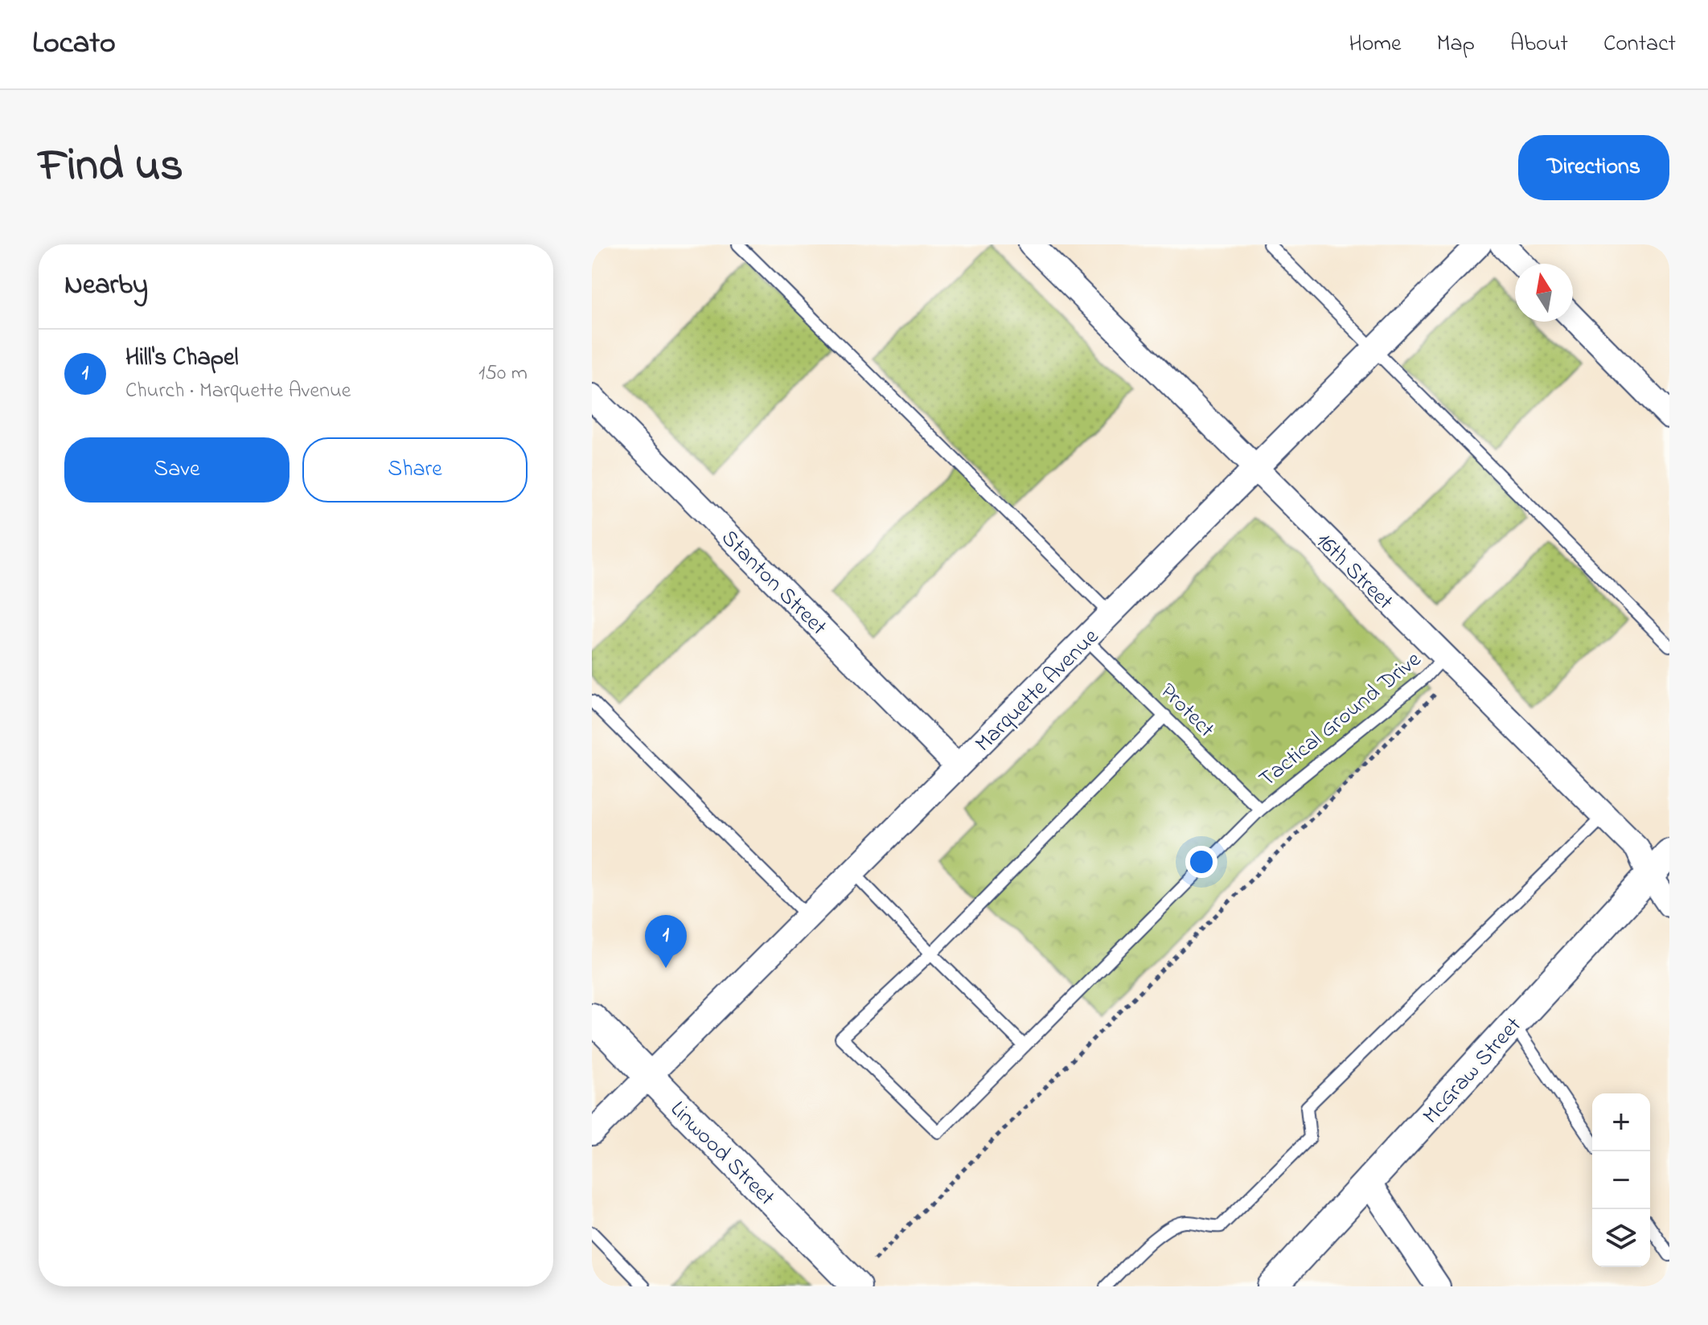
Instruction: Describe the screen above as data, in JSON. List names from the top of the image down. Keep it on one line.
{"streets":{"street":["16th Street","Stanton Street","Marquette Avenue","McGraw Street","Linwood Street"],"lane":["Protect","Tactical Ground Drive"]},"crossings":[["16th Street","Marquette Avenue"],["16th Street","Tactical Ground Drive"],["16th Street","McGraw Street"],["Stanton Street","Marquette Avenue"],["Marquette Avenue","Protect"],["Marquette Avenue","Linwood Street"],["Protect","Tactical Ground Drive"]],"north":"top","page":{"header":"Locato","nav":["Home","Map","About","Contact"],"title":"Find us","buttons":["Directions",["Save","Share"]],"heading":"Nearby","list":[{"mark":"1","name":"Hill's Chapel","note":"Church · Marquette Avenue","value":"150 m"}],"pins":"1","map_buttons":["+","−"]}}
